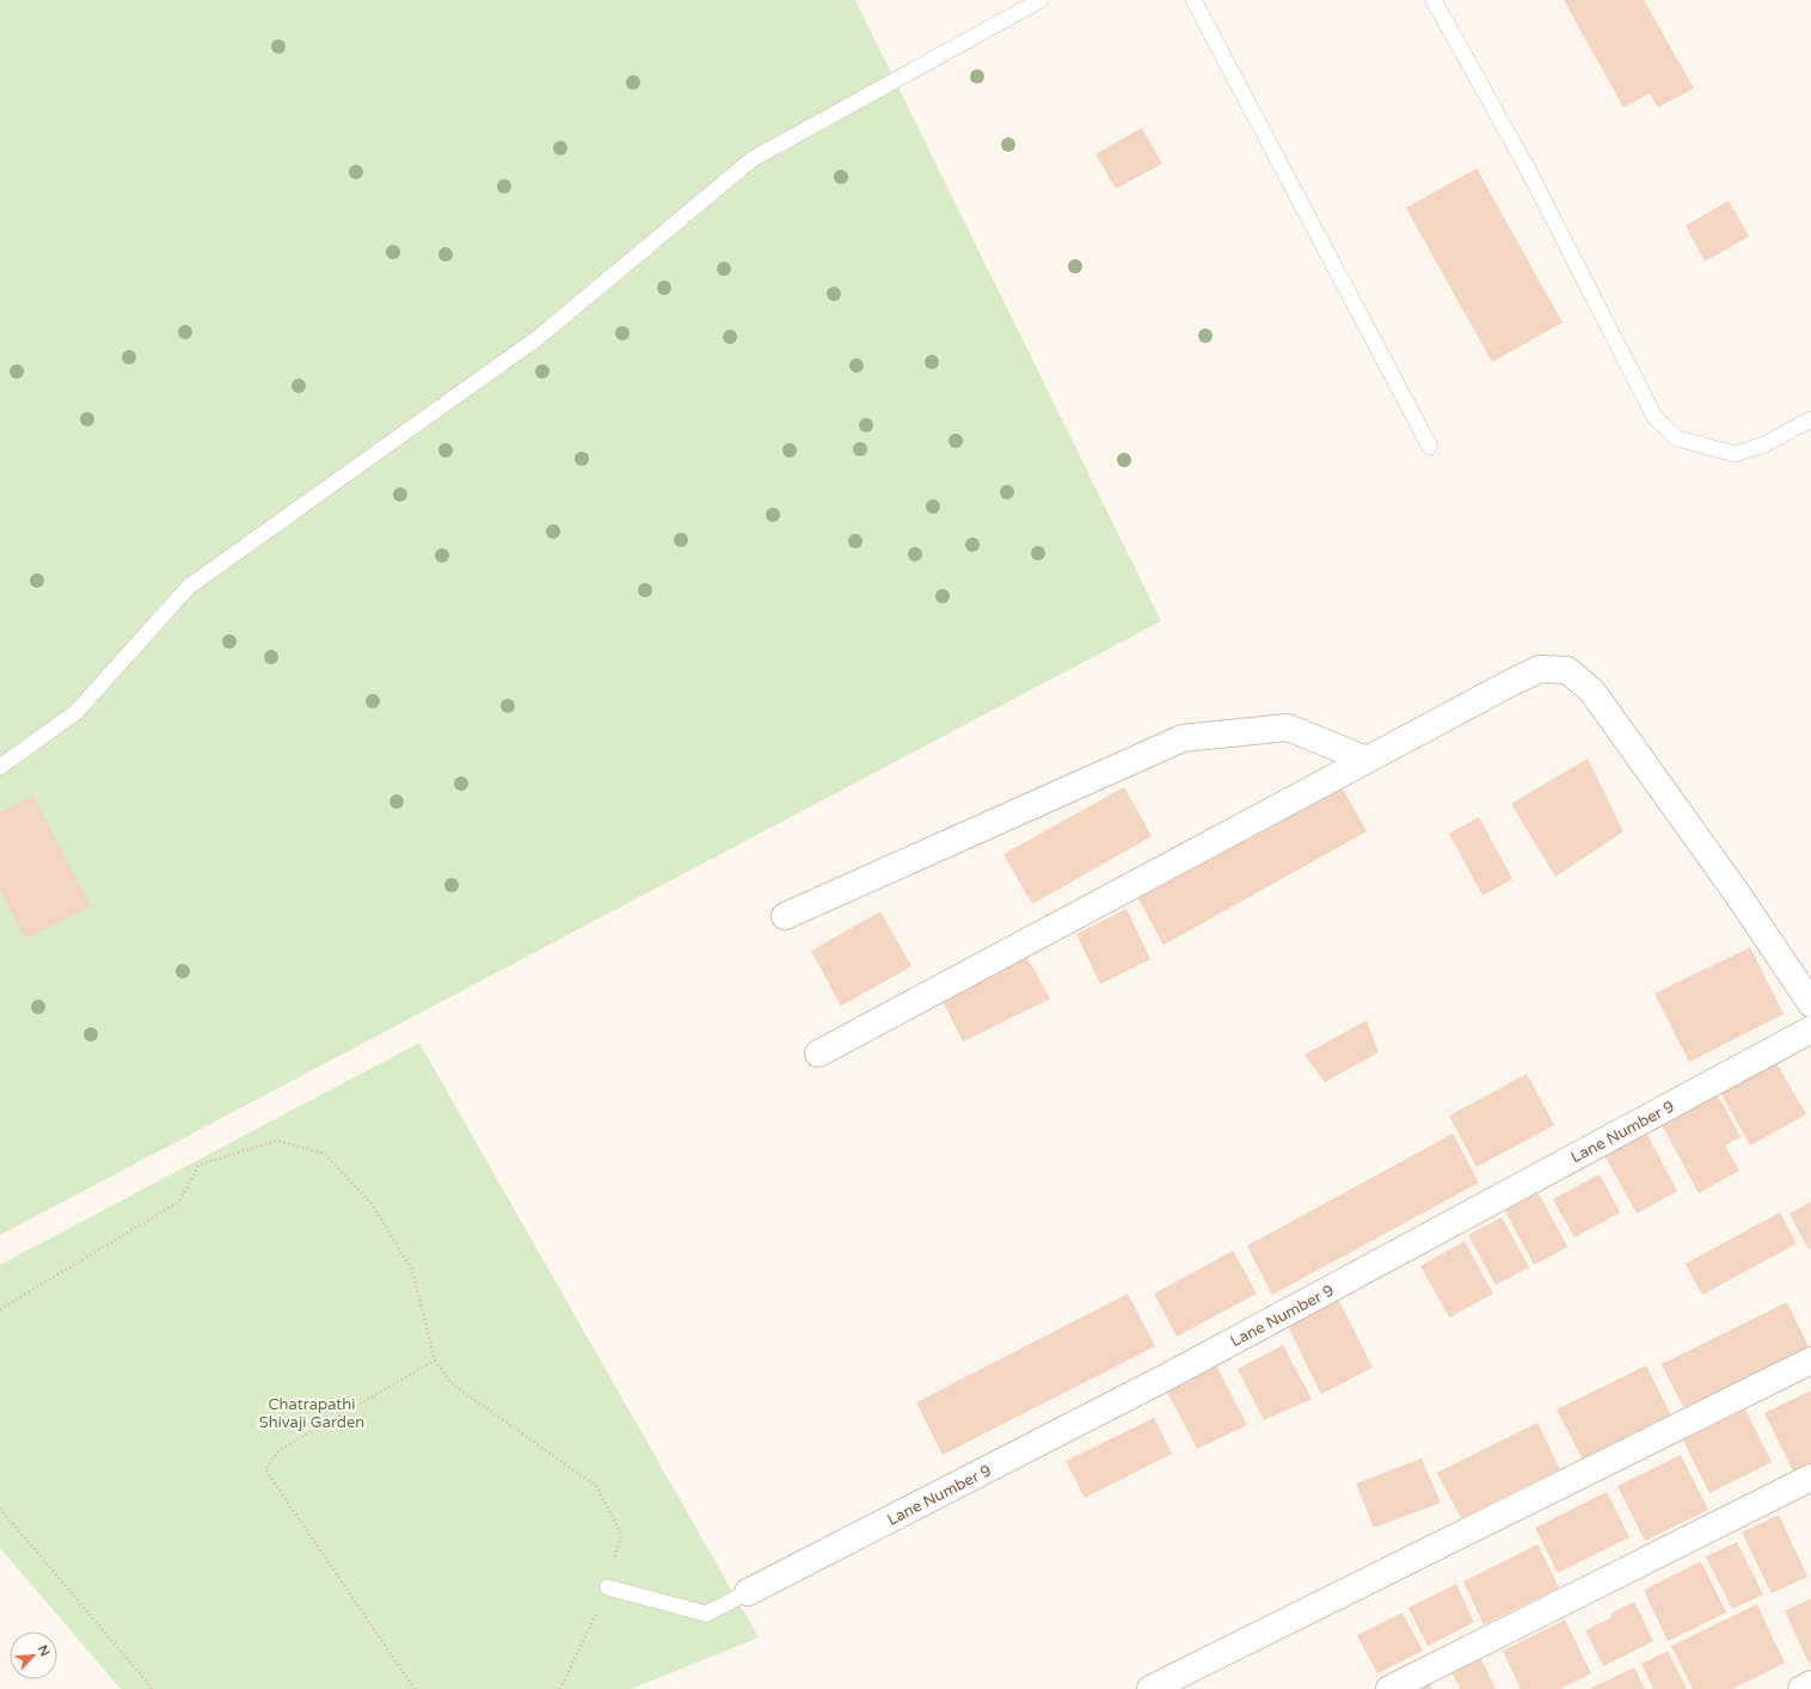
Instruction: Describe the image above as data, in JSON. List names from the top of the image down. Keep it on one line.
{"streets":{"street":["Lane Number 9"]},"parks":["Chatrapathi Shivaji Garden"],"north":"top right"}
